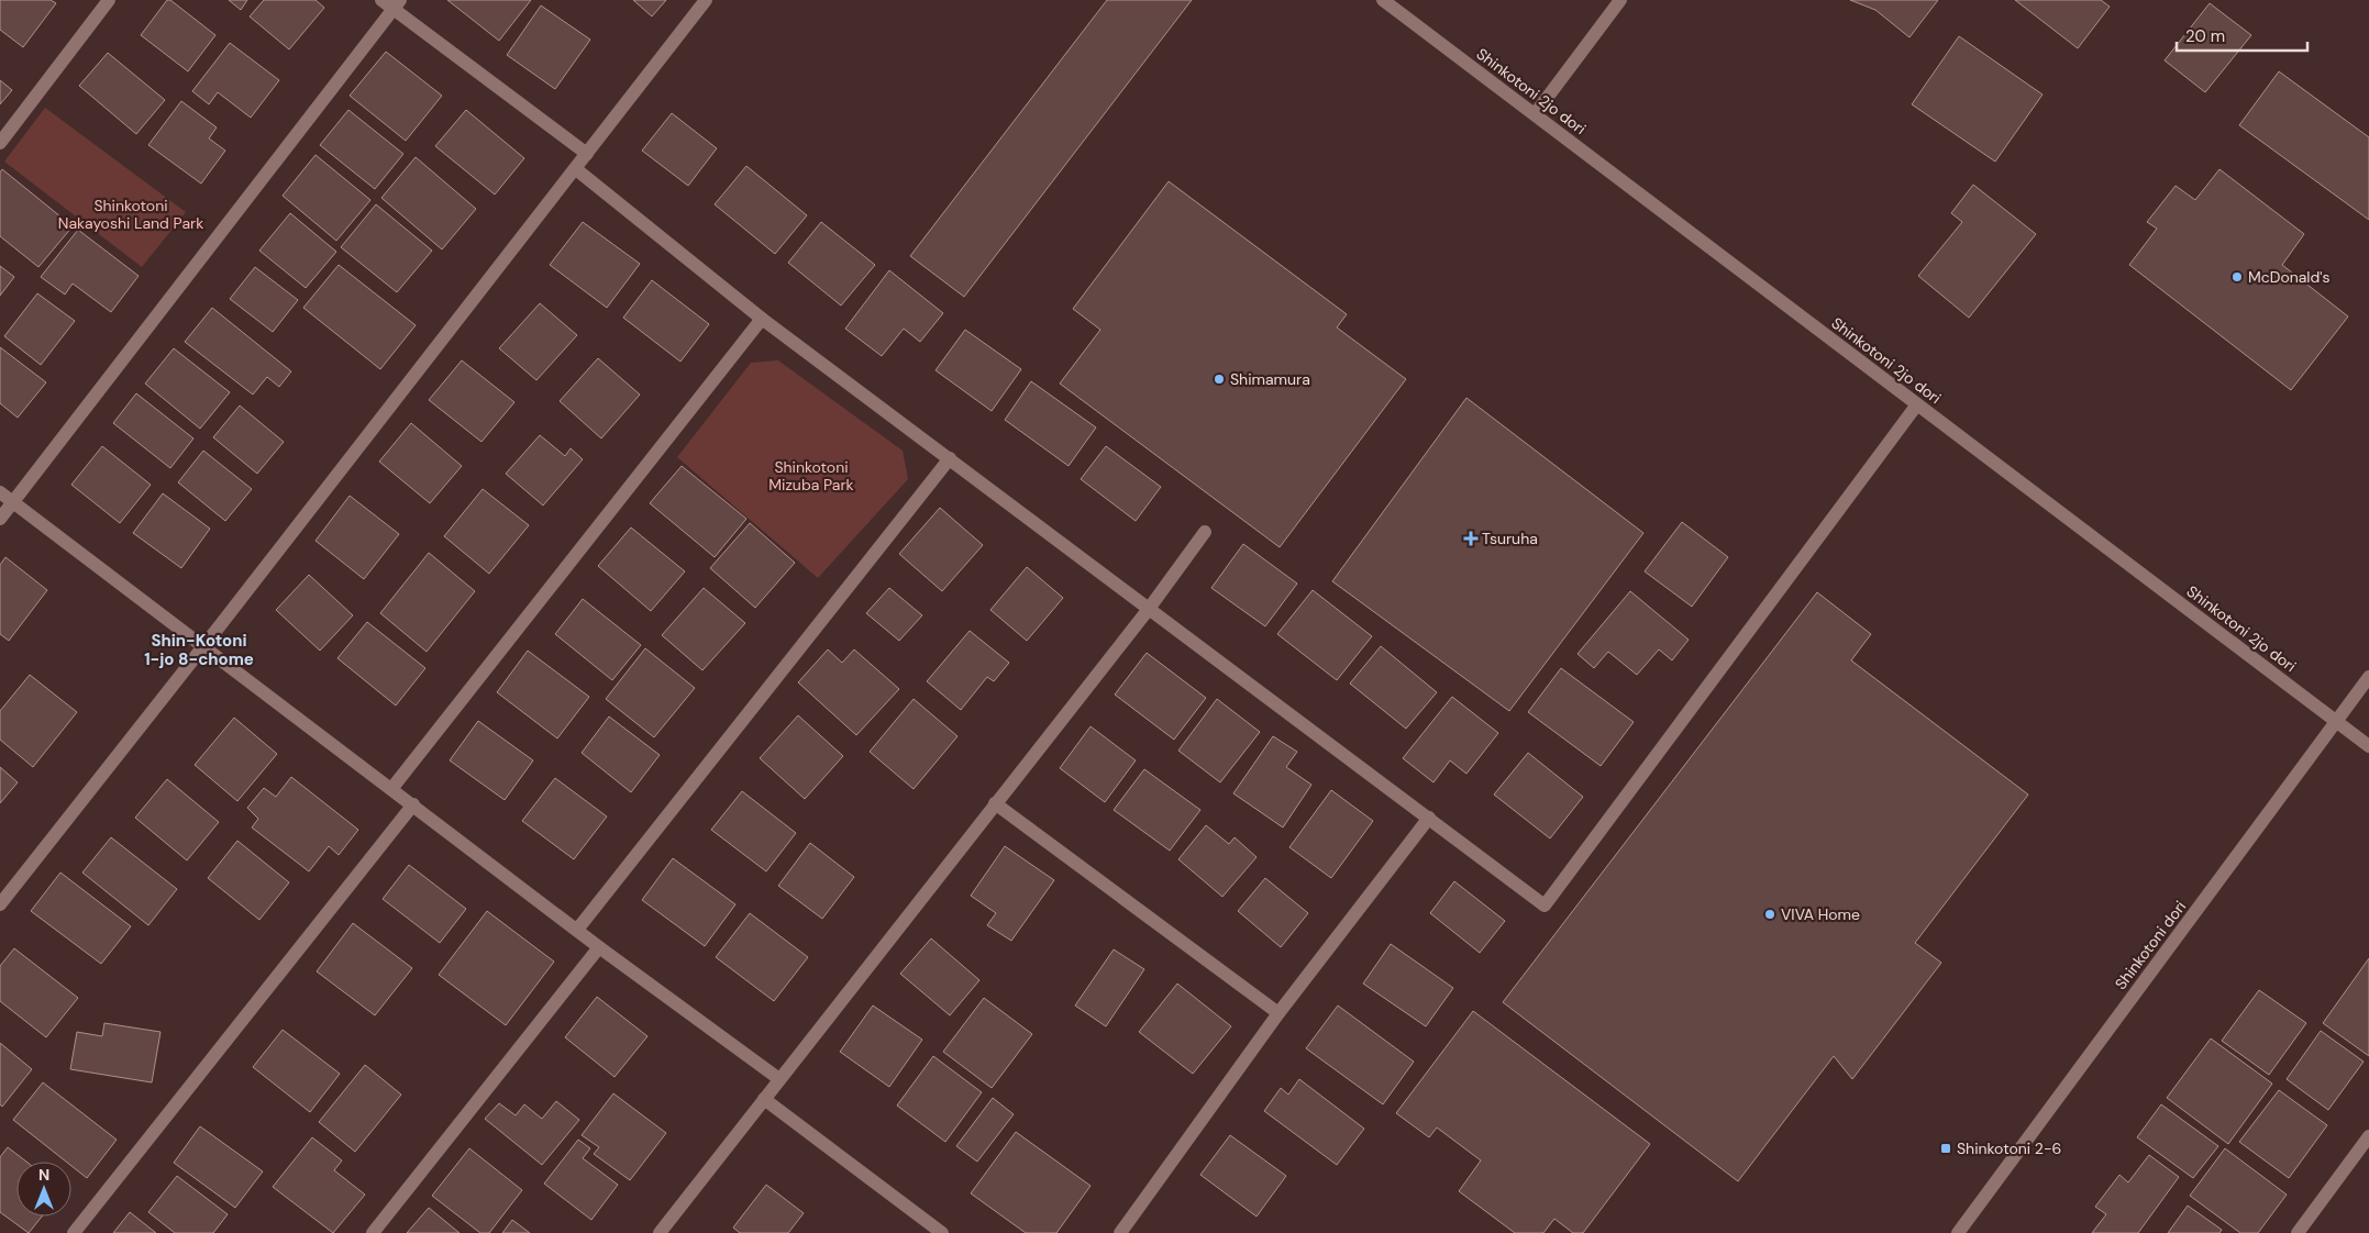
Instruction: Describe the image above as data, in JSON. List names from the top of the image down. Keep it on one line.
{"streets":{"street":["Shinkotoni 2jo dori","Shinkotoni dori"]},"crossings":[["Shinkotoni 2jo dori","Shinkotoni dori"]],"districts":["Shin-Kotoni 1-jo 8-chome"],"parks":["Shinkotoni Nakayoshi Land Park","Shinkotoni Mizuba Park"],"places":{"other":["McDonald's","Shimamura","VIVA Home"],"health":["Tsuruha"],"transit":["Shinkotoni 2-6"]},"scale_bar":"20 m","north":"top"}
